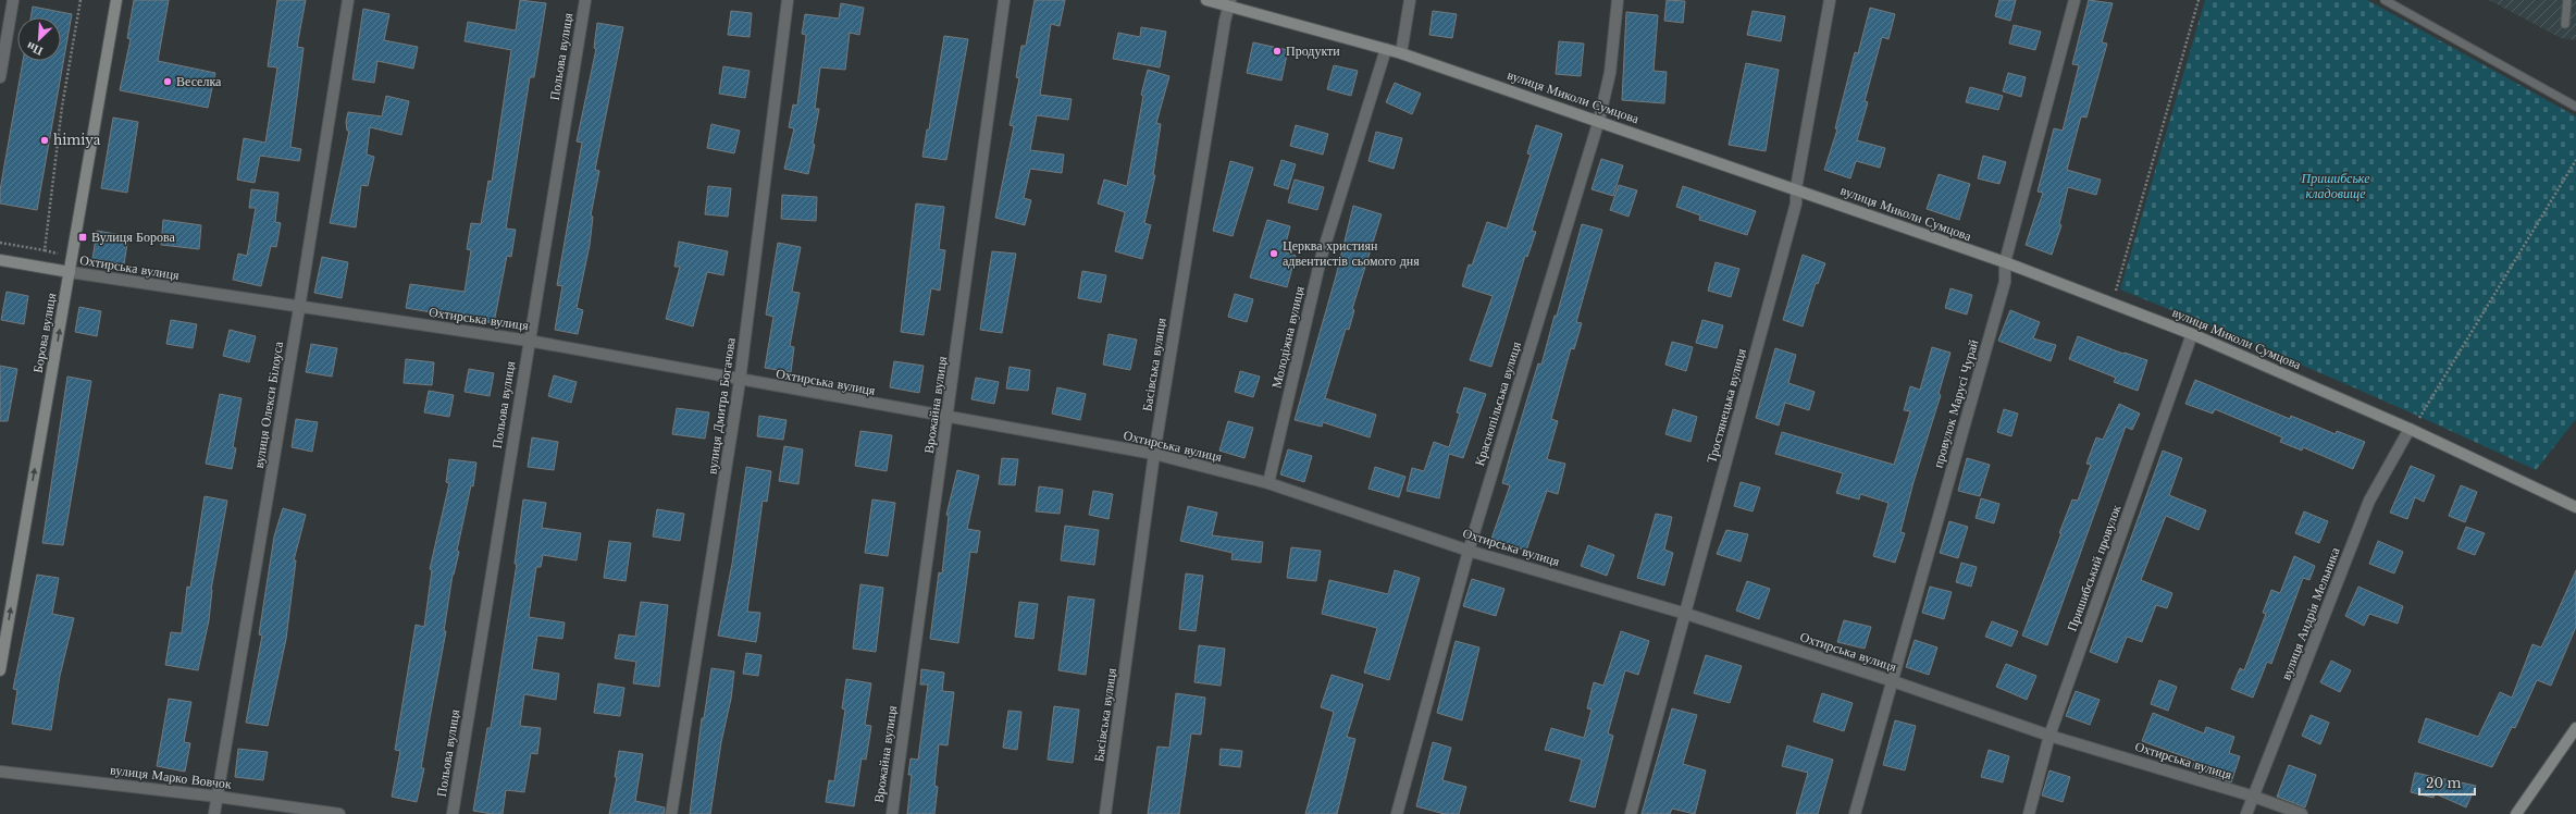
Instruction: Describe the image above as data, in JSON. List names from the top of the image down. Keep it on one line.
{"streets":{"street":["Польова вулиця","вулиця Миколи Сумцова","Охтирська вулиця","Борова вулиця","Молодіжна вулиця","Басівська вулиця","Краснопільська вулиця","провулок Марусі Чурай","вулиця Олекси Білоуса","Врожайна вулиця","вулиця Дмитра Богачова","Тростянецька вулиця","Пришибський провулок","вулиця Андрія Мельника","вулиця Марко Вовчок"]},"crossings":[["Польова вулиця","Охтирська вулиця"],["вулиця Миколи Сумцова","Молодіжна вулиця"],["вулиця Миколи Сумцова","Басівська вулиця"],["вулиця Миколи Сумцова","Краснопільська вулиця"],["вулиця Миколи Сумцова","провулок Марусі Чурай"],["вулиця Миколи Сумцова","Тростянецька вулиця"],["вулиця Миколи Сумцова","Пришибський провулок"],["вулиця Миколи Сумцова","вулиця Андрія Мельника"],["Охтирська вулиця","Борова вулиця"],["Охтирська вулиця","Молодіжна вулиця"],["Охтирська вулиця","Басівська вулиця"],["Охтирська вулиця","Краснопільська вулиця"],["Охтирська вулиця","провулок Марусі Чурай"],["Охтирська вулиця","вулиця Олекси Білоуса"],["Охтирська вулиця","Врожайна вулиця"],["Охтирська вулиця","вулиця Дмитра Богачова"],["Охтирська вулиця","Тростянецька вулиця"],["Охтирська вулиця","Пришибський провулок"],["Охтирська вулиця","вулиця Андрія Мельника"],["вулиця Олекси Білоуса","вулиця Марко Вовчок"]],"one_way":["Борова вулиця"],"parks":["Пришибське кладовище"],"places":{"other":["Продукти","Веселка","himiya","Церква християн адвентистів сьомого дня"],"transit":["Вулиця Борова"]},"scale_bar":"20 m","north":"bottom left"}
